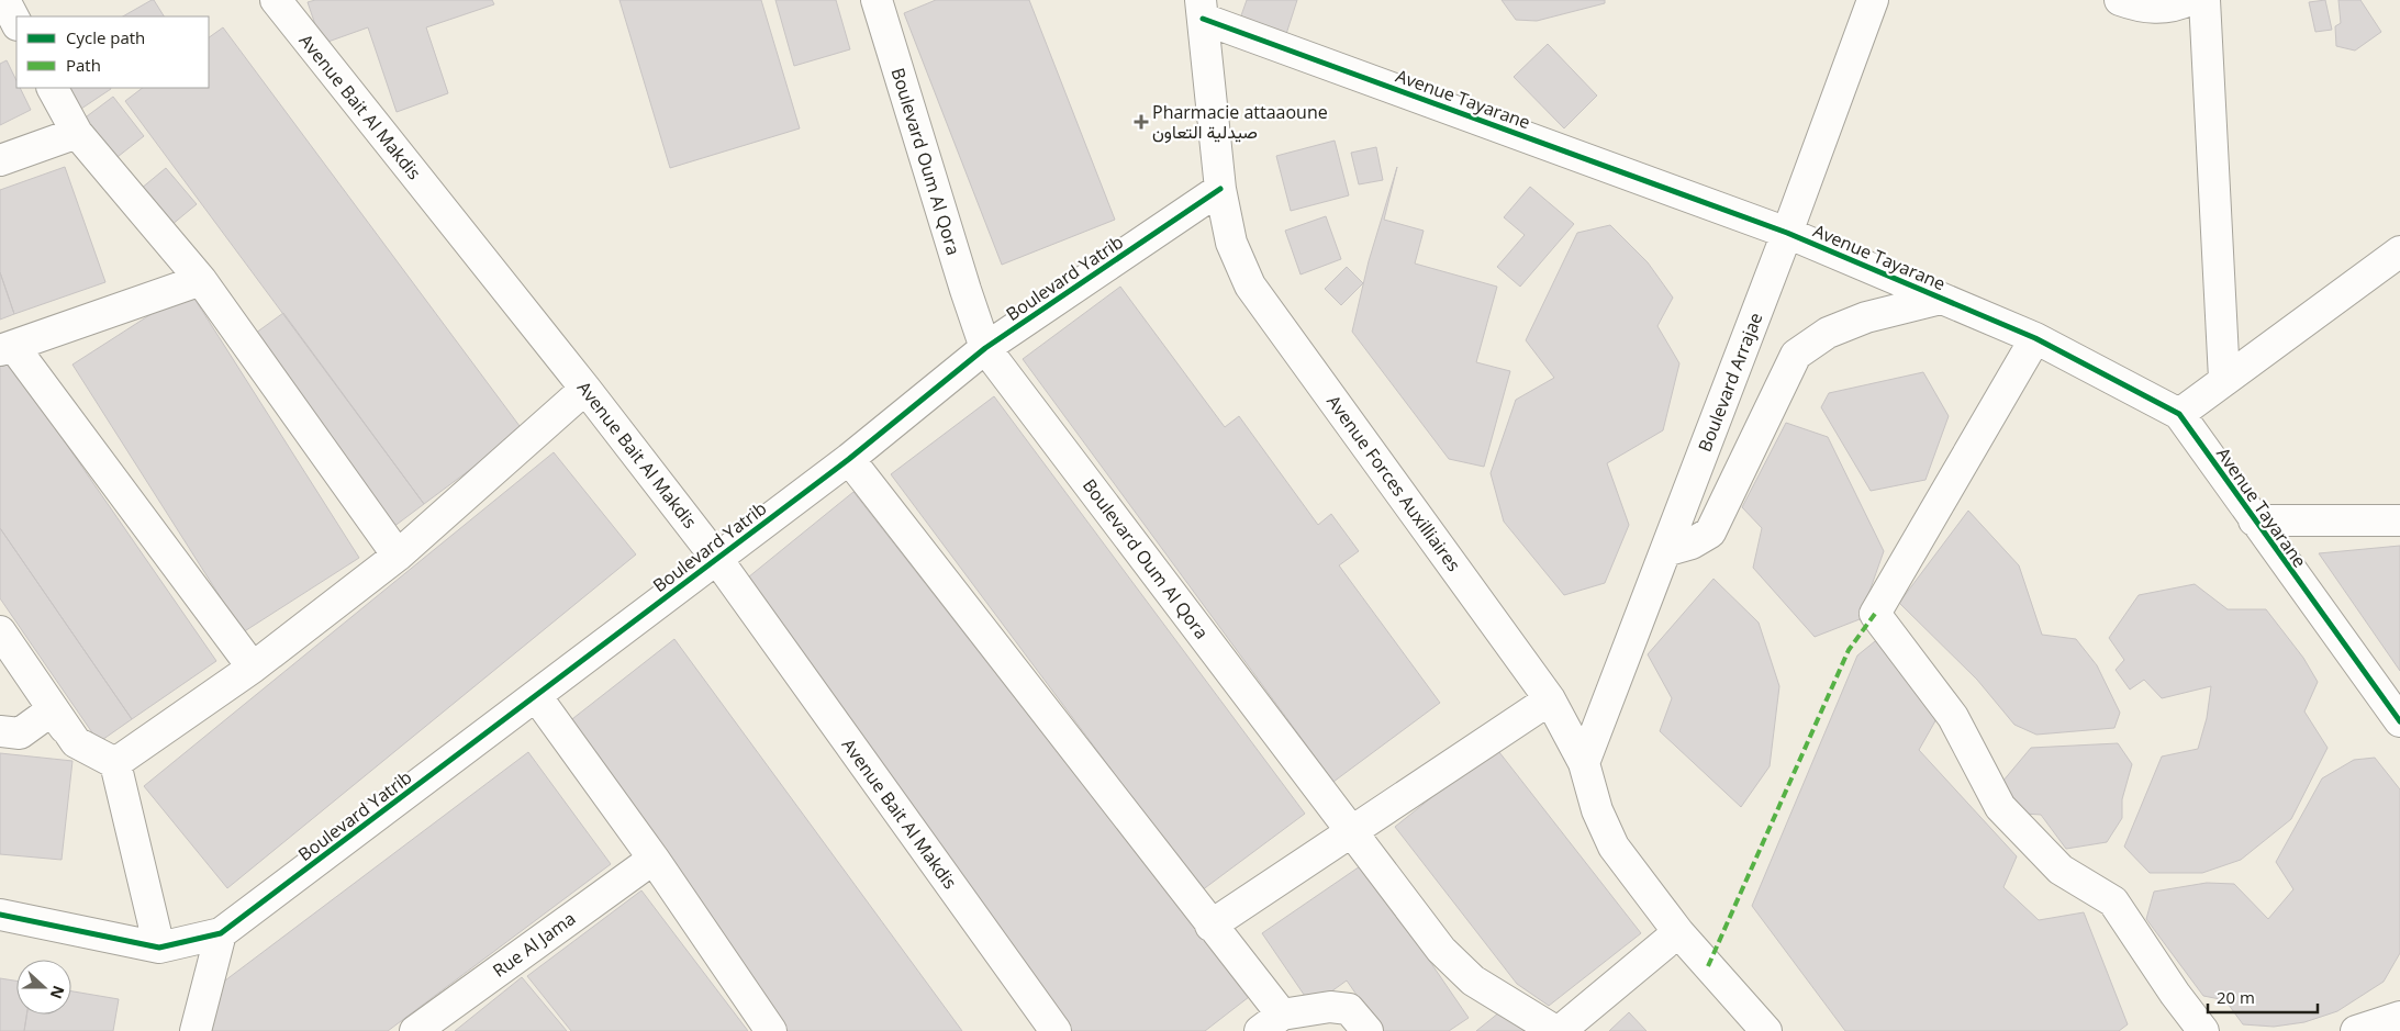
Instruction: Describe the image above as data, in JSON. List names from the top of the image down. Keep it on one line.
{"streets":{"street":["Avenue Tayarane","Avenue Bait Al Makdis","Boulevard Oum Al Qora","Boulevard Yatrib","Boulevard Arrajae","Avenue Forces Auxilliaires","Rue Al Jama"]},"crossings":[["Avenue Tayarane","Boulevard Arrajae"],["Avenue Tayarane","Avenue Forces Auxilliaires"],["Avenue Bait Al Makdis","Boulevard Yatrib"],["Boulevard Oum Al Qora","Boulevard Yatrib"],["Boulevard Yatrib","Avenue Forces Auxilliaires"],["Boulevard Arrajae","Avenue Forces Auxilliaires"]],"places":{"health":["Pharmacie attaaoune صيدلية التعاون"]},"legend":["Cycle path","Path"],"scale_bar":"20 m","north":"right"}
